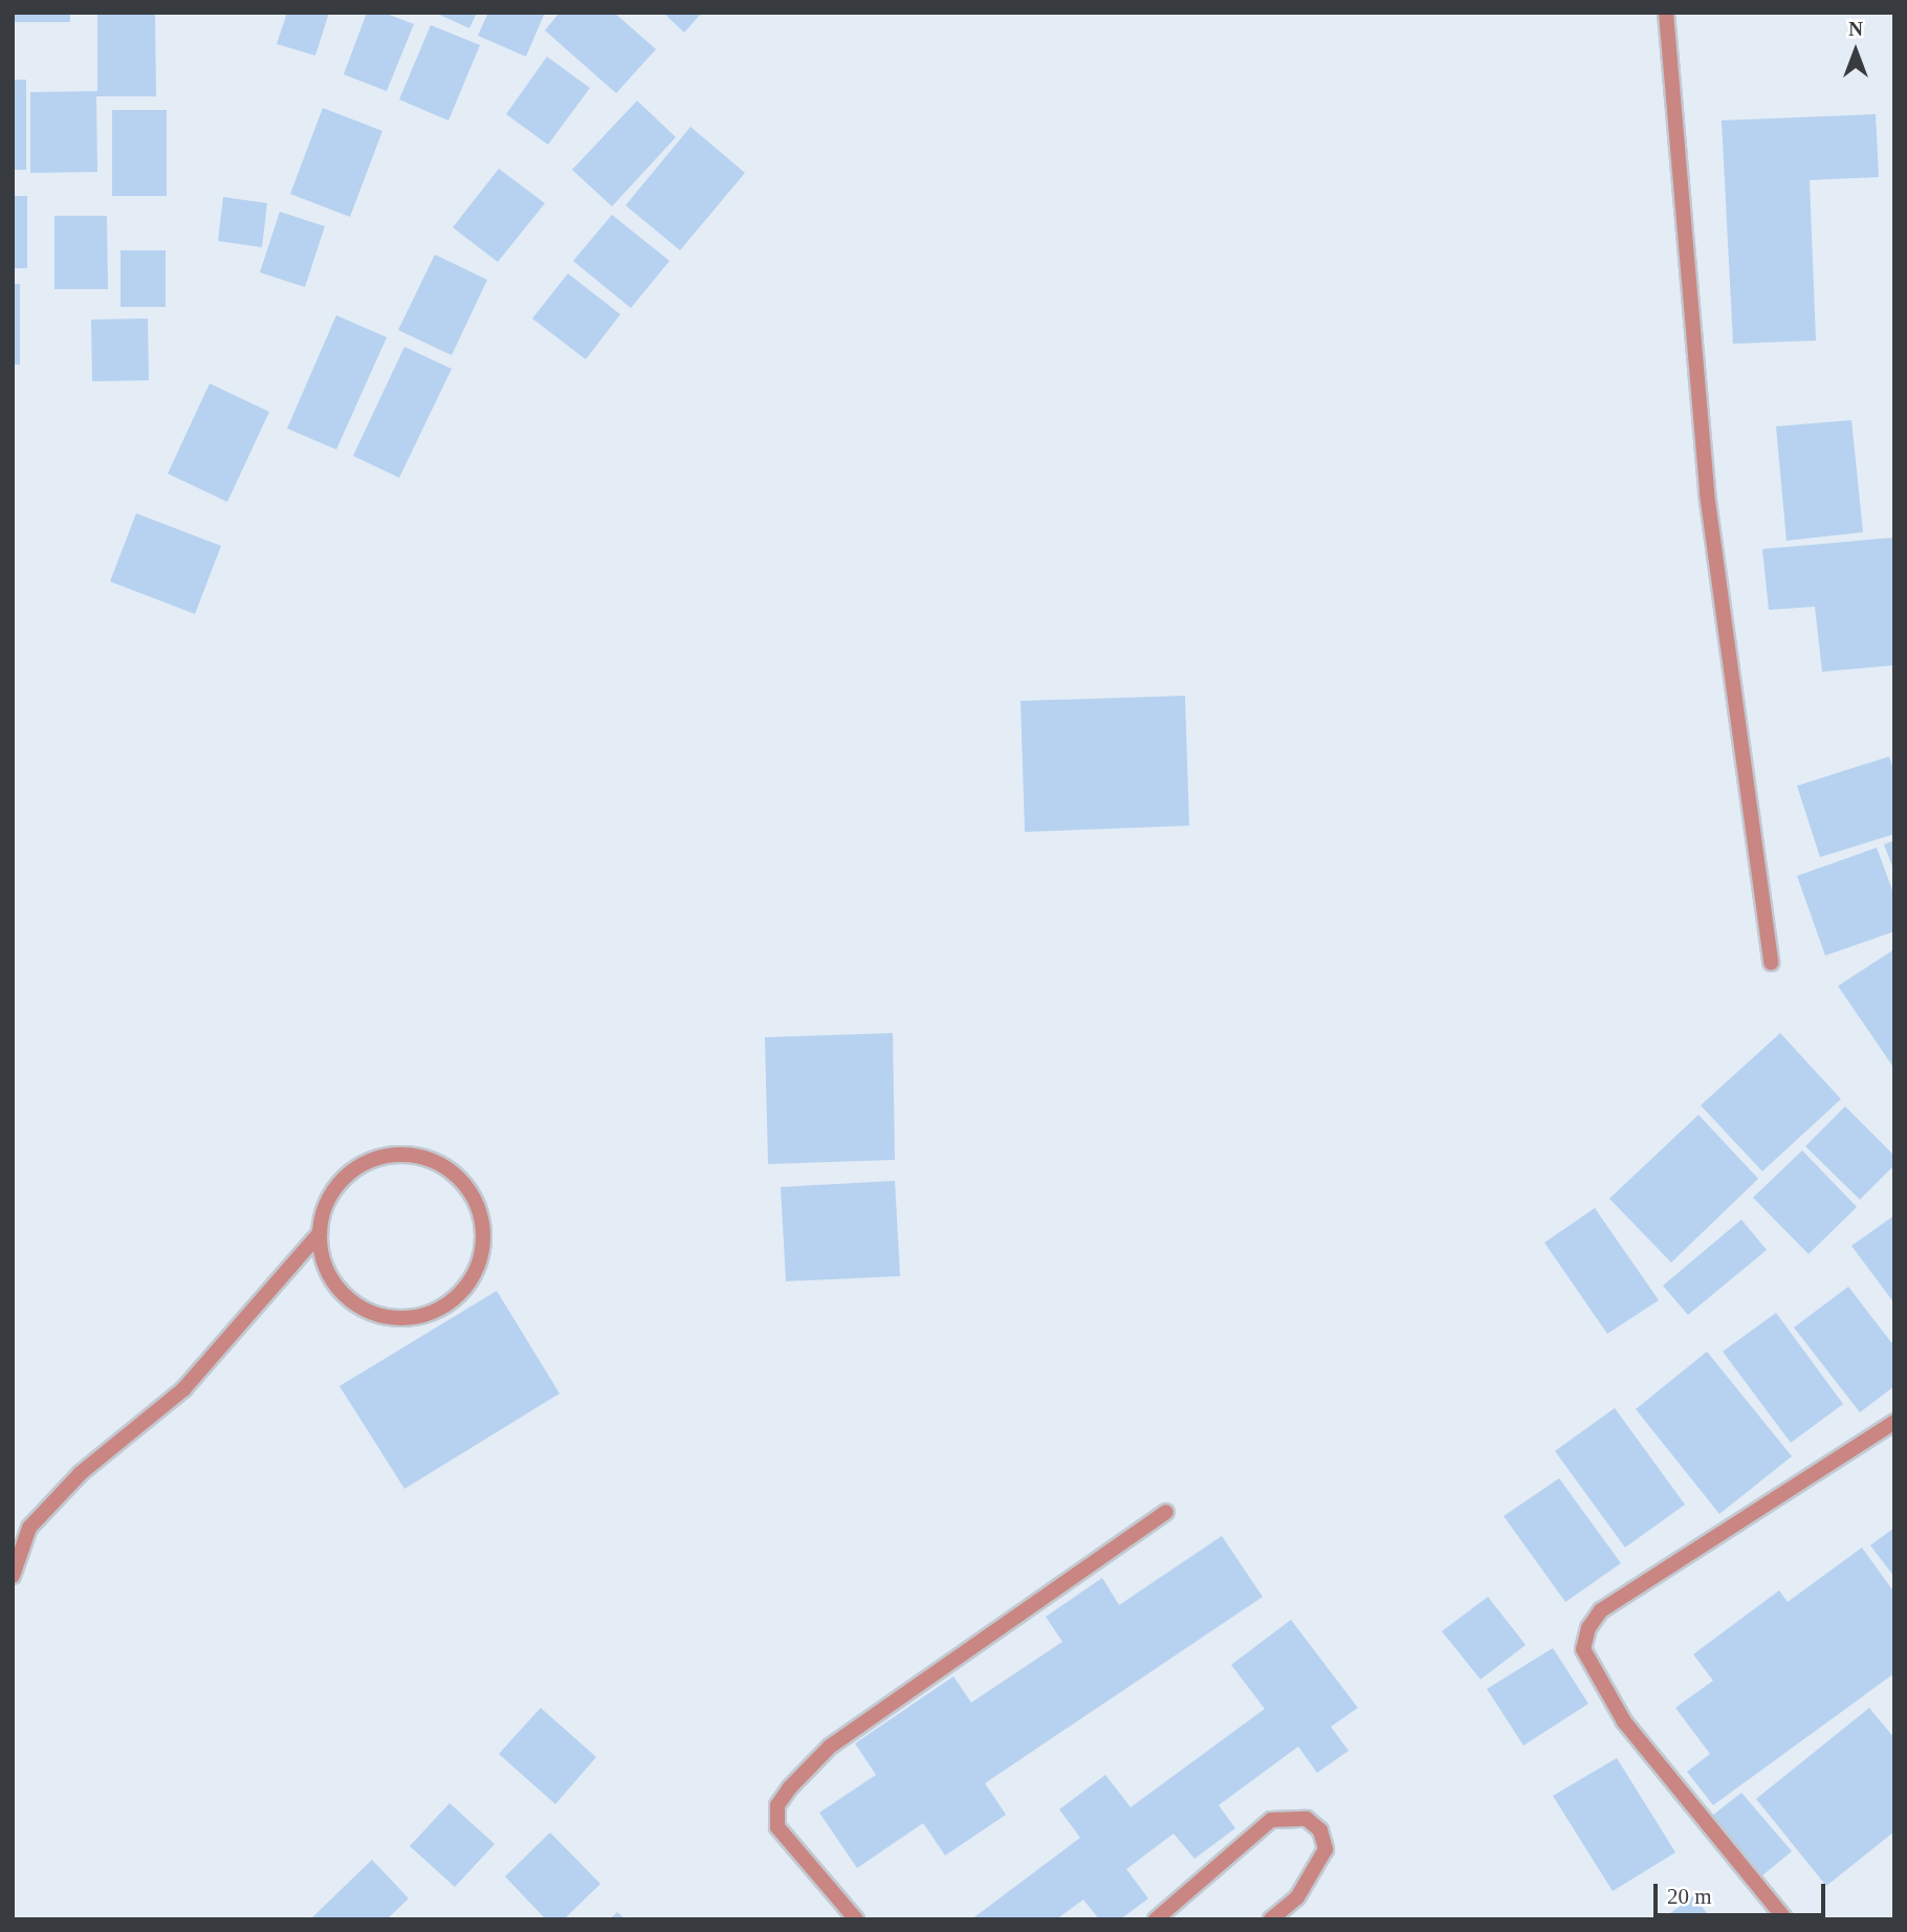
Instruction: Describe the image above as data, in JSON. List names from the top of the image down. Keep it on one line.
{"scale_bar":"20 m","north":"top"}
